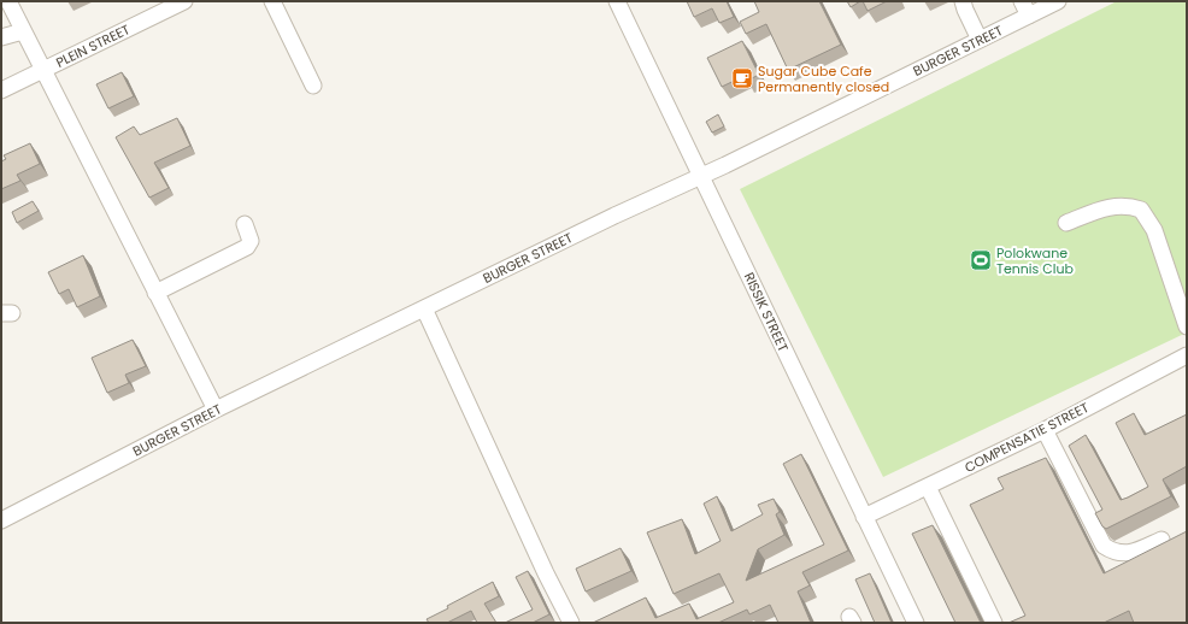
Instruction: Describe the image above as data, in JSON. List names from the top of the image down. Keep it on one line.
{"streets":{"street":["PLEIN STREET","BURGER STREET","RISSIK STREET","COMPENSATIE STREET"]},"crossings":[["BURGER STREET","RISSIK STREET"],["RISSIK STREET","COMPENSATIE STREET"]],"places":{"cafe":["Sugar Cube Cafe Permanently closed"],"sports":["Polokwane Tennis Club"]}}
